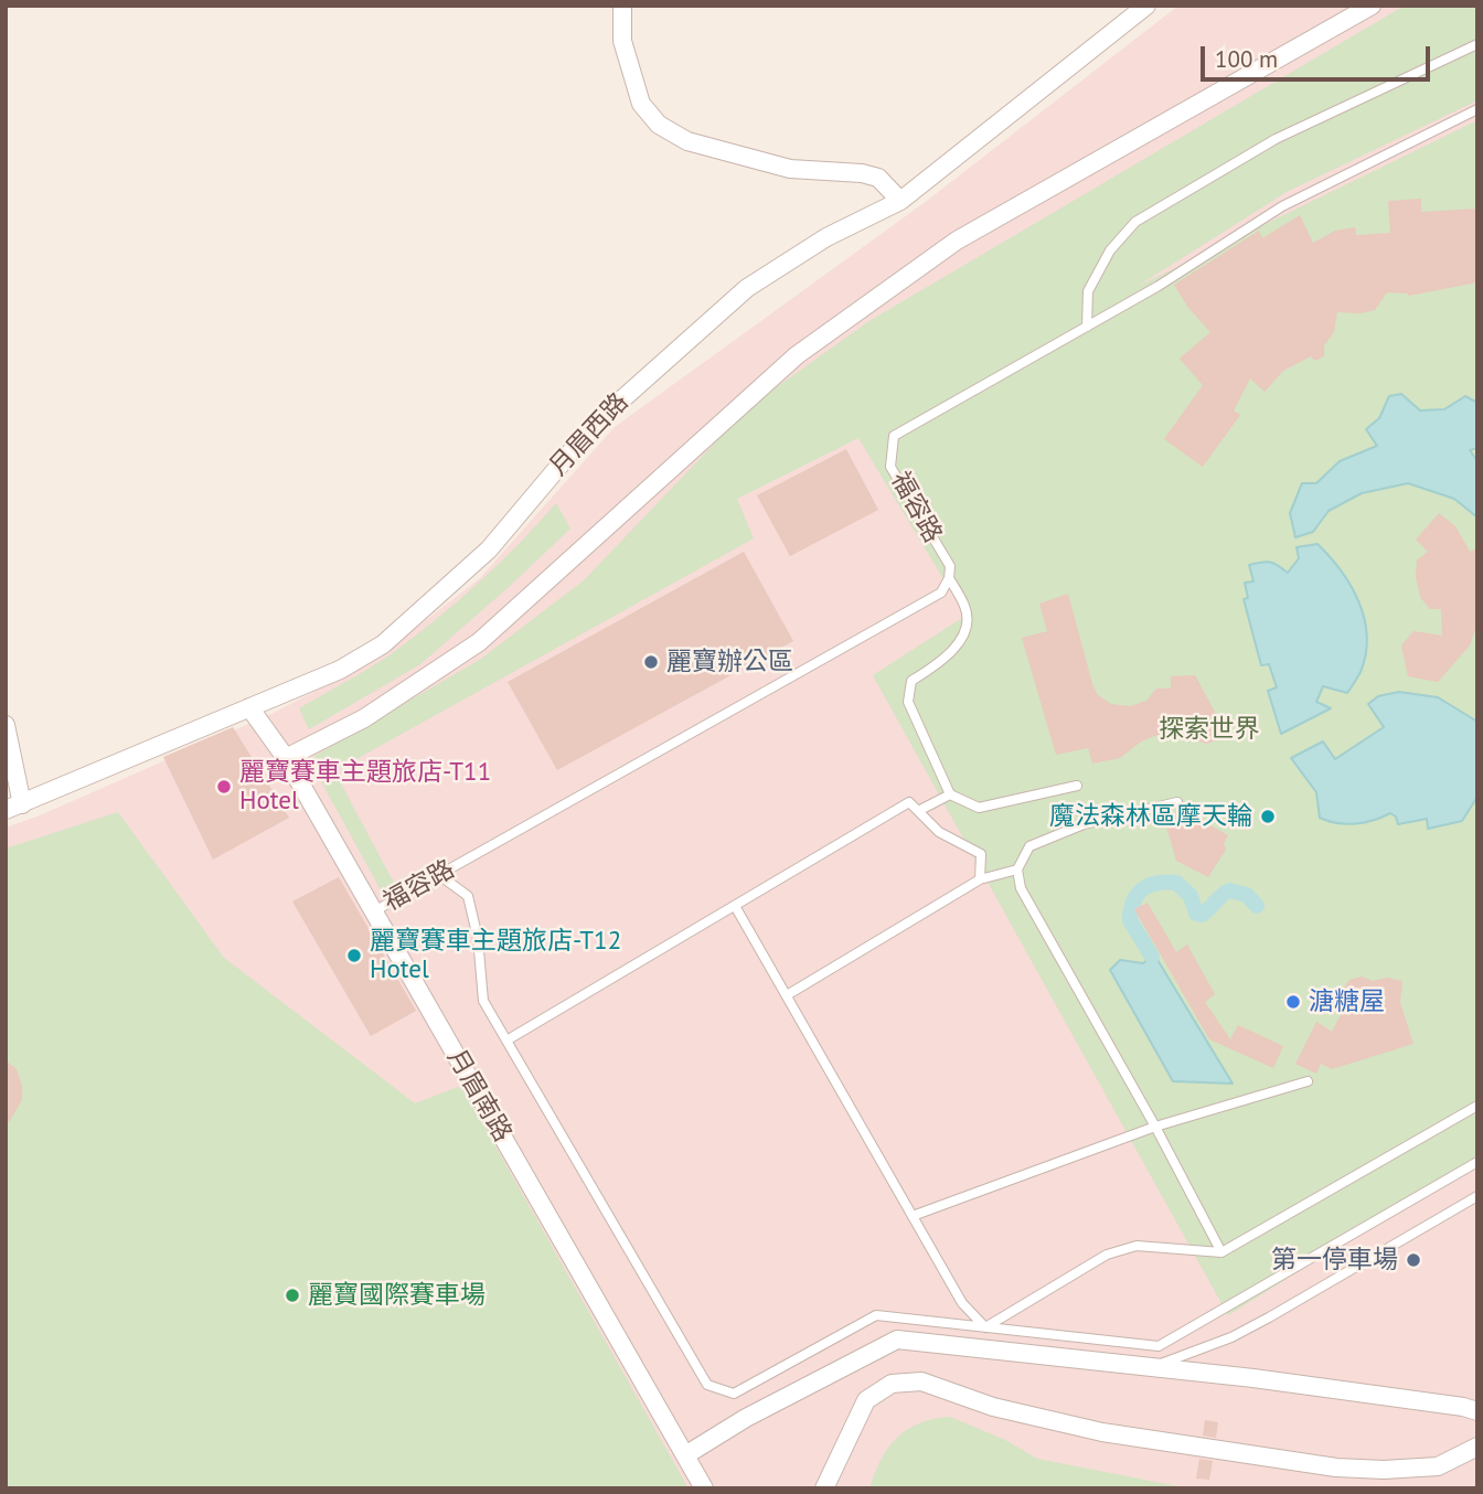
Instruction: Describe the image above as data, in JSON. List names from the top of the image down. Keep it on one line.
{"streets":{"street":["月眉西路","月眉南路"],"lane":["福容路"]},"crossings":[["月眉西路","月眉南路"],["福容路","月眉南路"]],"parks":["探索世界"],"places":["麗寶辦公區","麗寶賽車主題旅店-T11 Hotel","魔法森林區摩天輪","麗寶賽車主題旅店-T12 Hotel","溏糖屋","第一停車場","麗寶國際賽車場"],"scale_bar":"100 m"}
